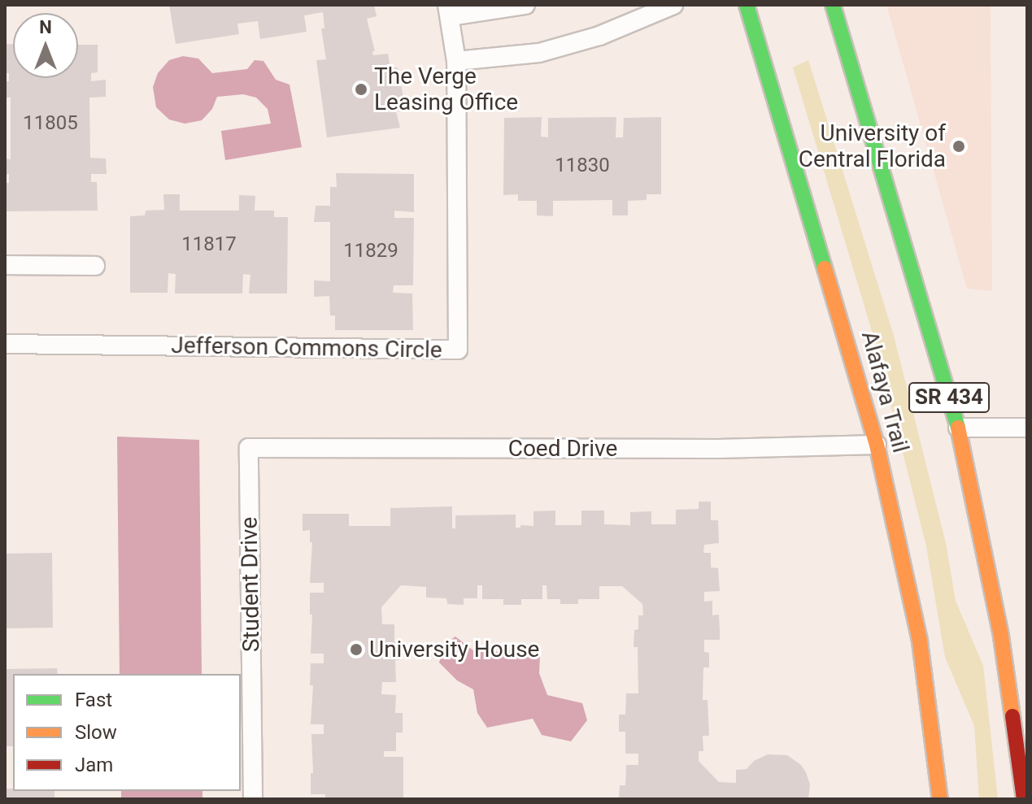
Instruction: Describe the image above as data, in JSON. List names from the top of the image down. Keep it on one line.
{"streets":{"main road":["Alafaya Trail","SR 434"],"lane":["Jefferson Commons Circle","Coed Drive","Student Drive"]},"crossings":[["Alafaya Trail","Coed Drive"],["Coed Drive","Student Drive"]],"places":["The Verge Leasing Office","University of Central Florida","University House"],"house_numbers":["11805","11830","11817","11829"],"legend":["Fast","Slow","Jam"],"north":"top"}
